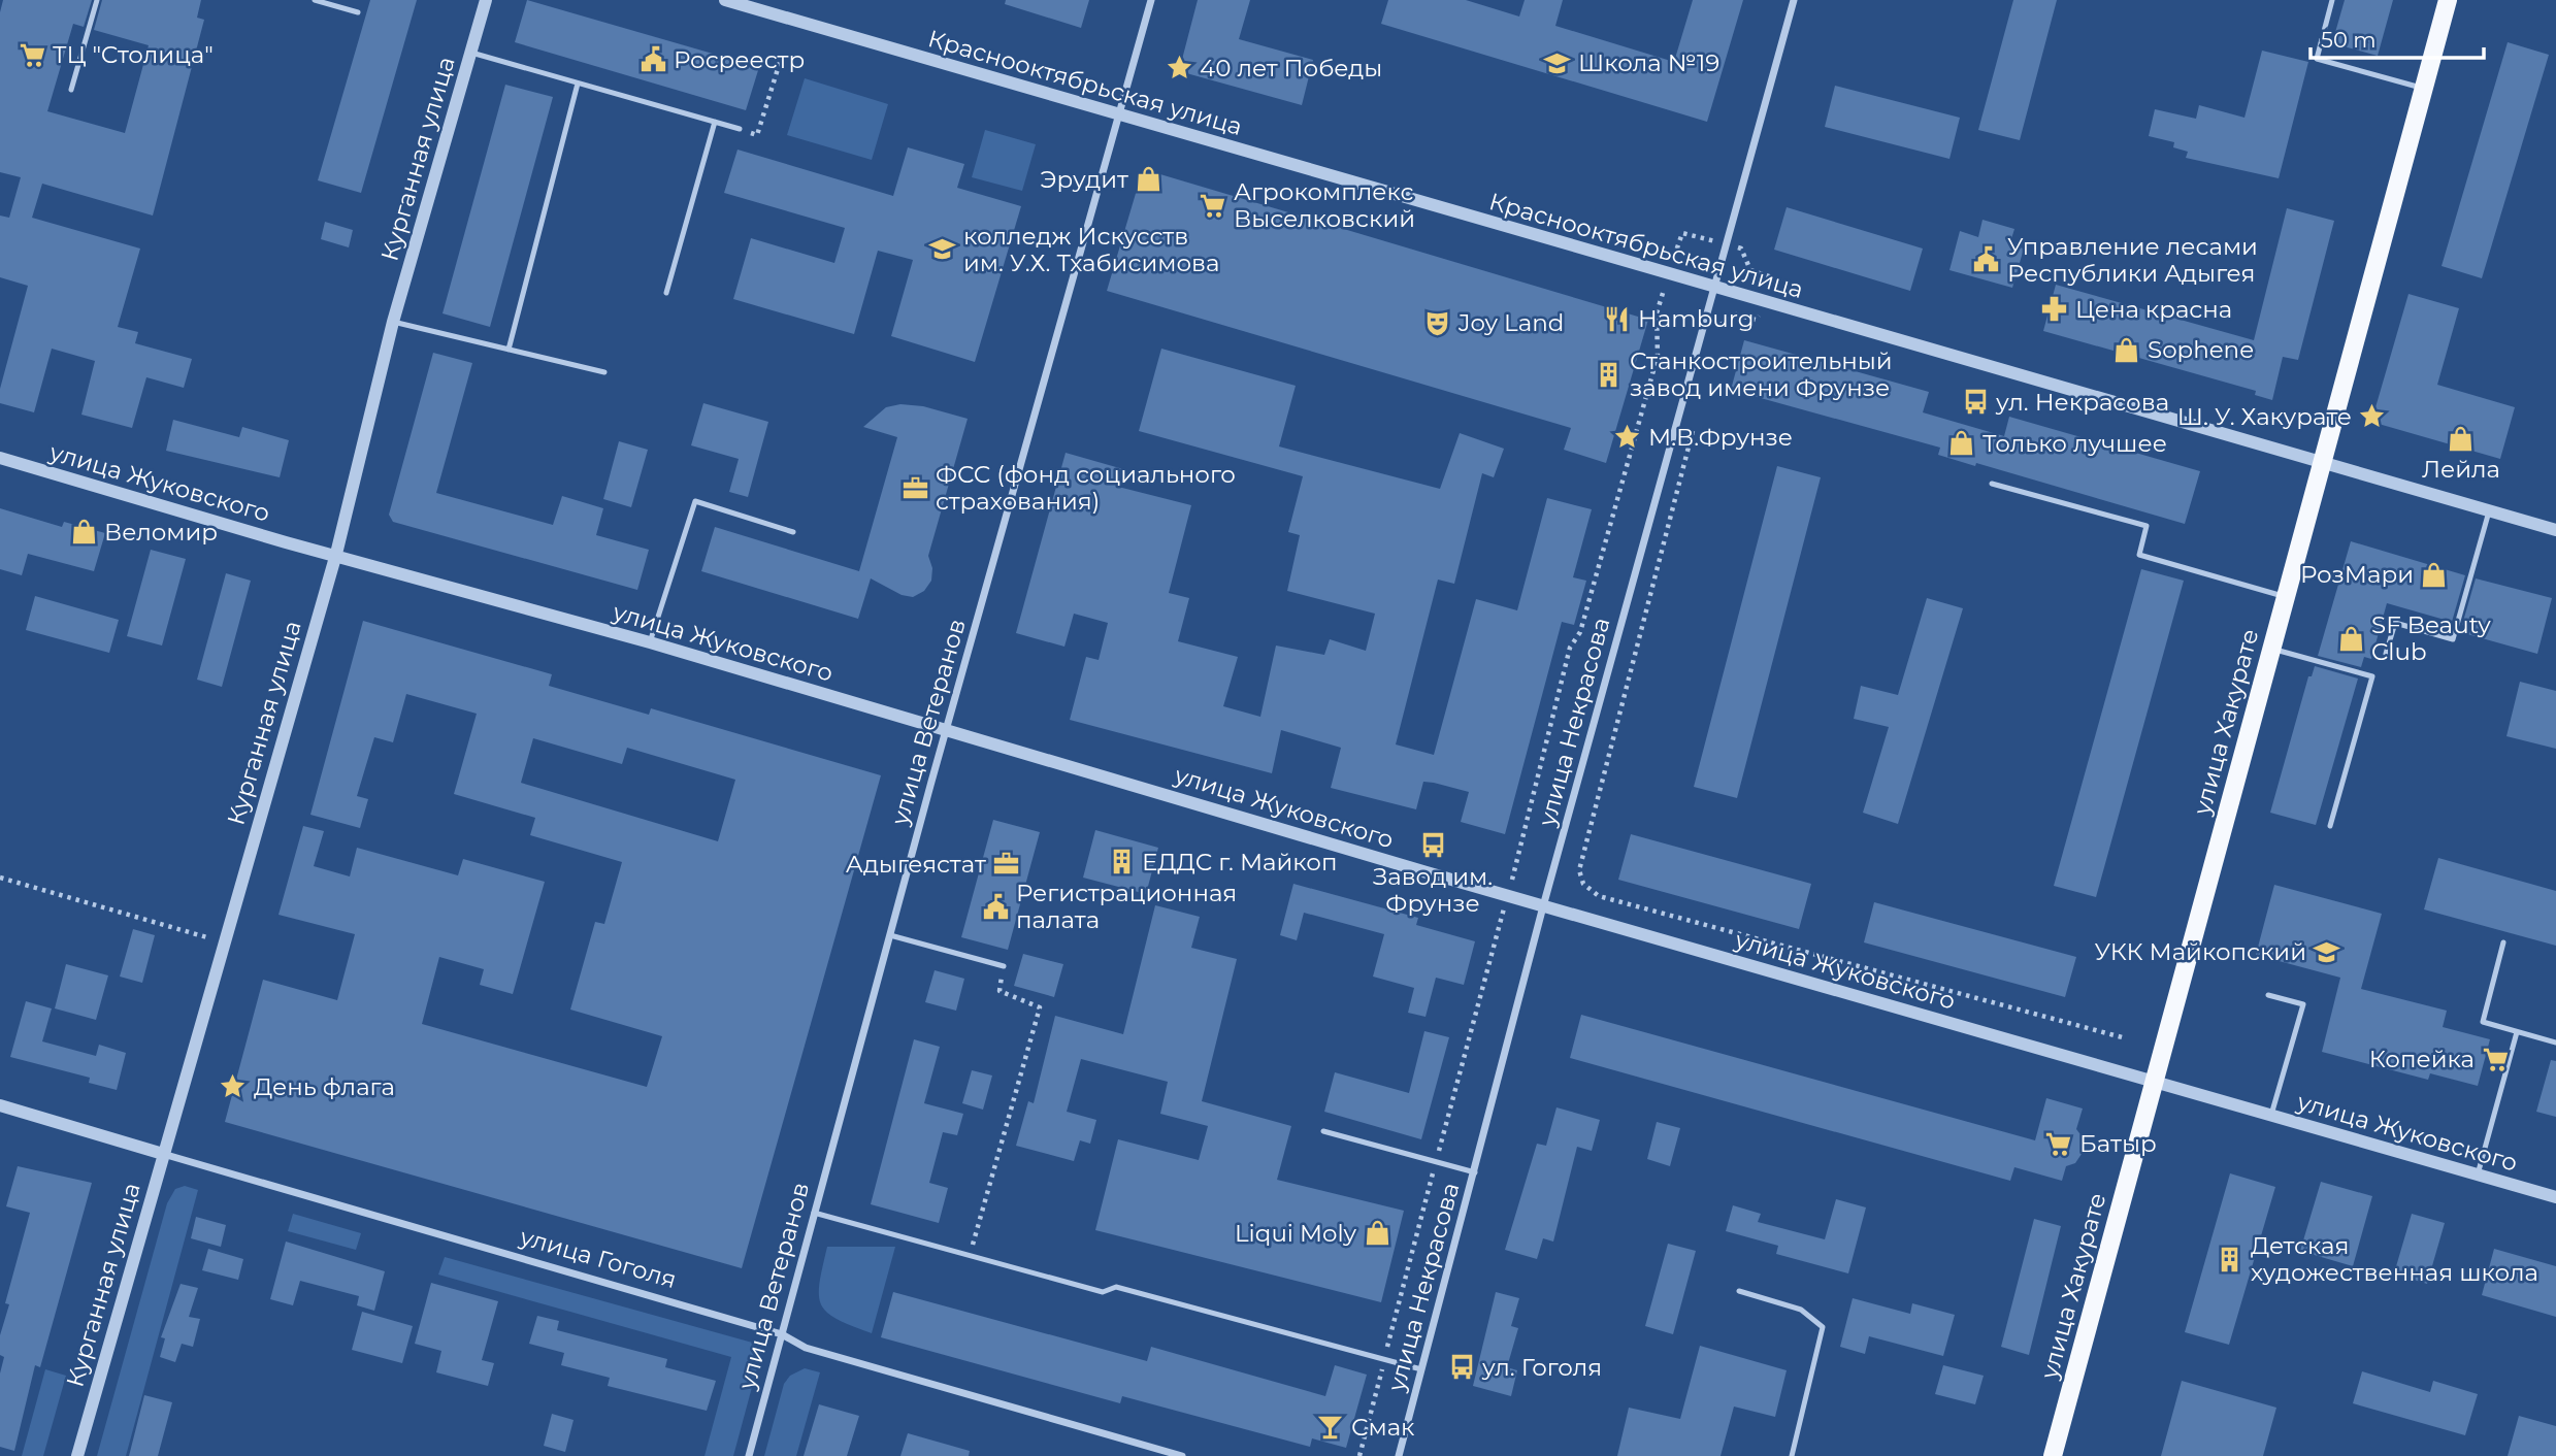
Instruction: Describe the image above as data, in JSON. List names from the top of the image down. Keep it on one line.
{"streets":{"main road":["улица Хакурате"],"street":["Краснооктябрьская улица","Курганная улица","улица Жуковского","улица Ветеранов","улица Некрасова","улица Гоголя"]},"crossings":[["Краснооктябрьская улица","улица Ветеранов"],["Краснооктябрьская улица","улица Некрасова"],["Краснооктябрьская улица","улица Хакурате"],["Курганная улица","улица Жуковского"],["Курганная улица","улица Гоголя"],["улица Жуковского","улица Ветеранов"],["улица Жуковского","улица Некрасова"],["улица Жуковского","улица Хакурате"],["улица Ветеранов","улица Гоголя"]],"places":{"supermarket":["ТЦ \"Столица\"","Агрокомплекс Выселковский","Копейка","Батыр"],"public building":["Росреестр","Управление лесами Республики Адыгея","Регистрационная палата"],"school or university":["Школа №19","колледж Искусств им. У.Х. Тхабисимова","УКК Майкопский"],"place":["40 лет Победы","Ш. У. Хакурате","М.В.Фрунзе","День флага"],"shop":["Эрудит","Sophene","Лейла","Только лучшее","Веломир","РозМари","SF Beauty Club","Liqui Moly"],"pharmacy":["Цена красна"],"restaurant":["Hamburg"],"theatre":["Joy Land"],"building":["Станкостроительный завод имени Фрунзе","ЕДДС г. Майкоп","Детская художественная школа"],"bus stop":["ул. Некрасова","Завод им. Фрунзе","ул. Гоголя"],"office":["ФСС (фонд социального страхования)","Адыгеястат"],"bar":["Смак"]},"scale_bar":"50 m"}
